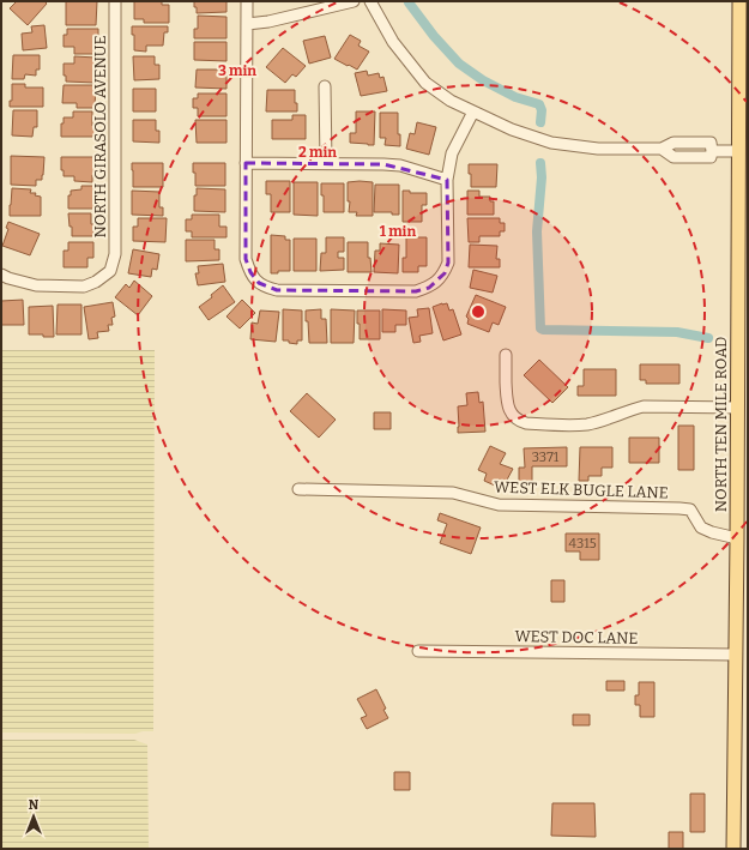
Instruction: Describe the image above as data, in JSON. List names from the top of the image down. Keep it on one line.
{"streets":{"main road":["NORTH TEN MILE ROAD"],"street":["NORTH GIRASOLO AVENUE","WEST ELK BUGLE LANE","WEST DOC LANE"]},"crossings":[["NORTH TEN MILE ROAD","WEST ELK BUGLE LANE"],["NORTH TEN MILE ROAD","WEST DOC LANE"]],"house_numbers":["3371","4315"],"north":"top","rings":["3 min","2 min","1 min"]}
